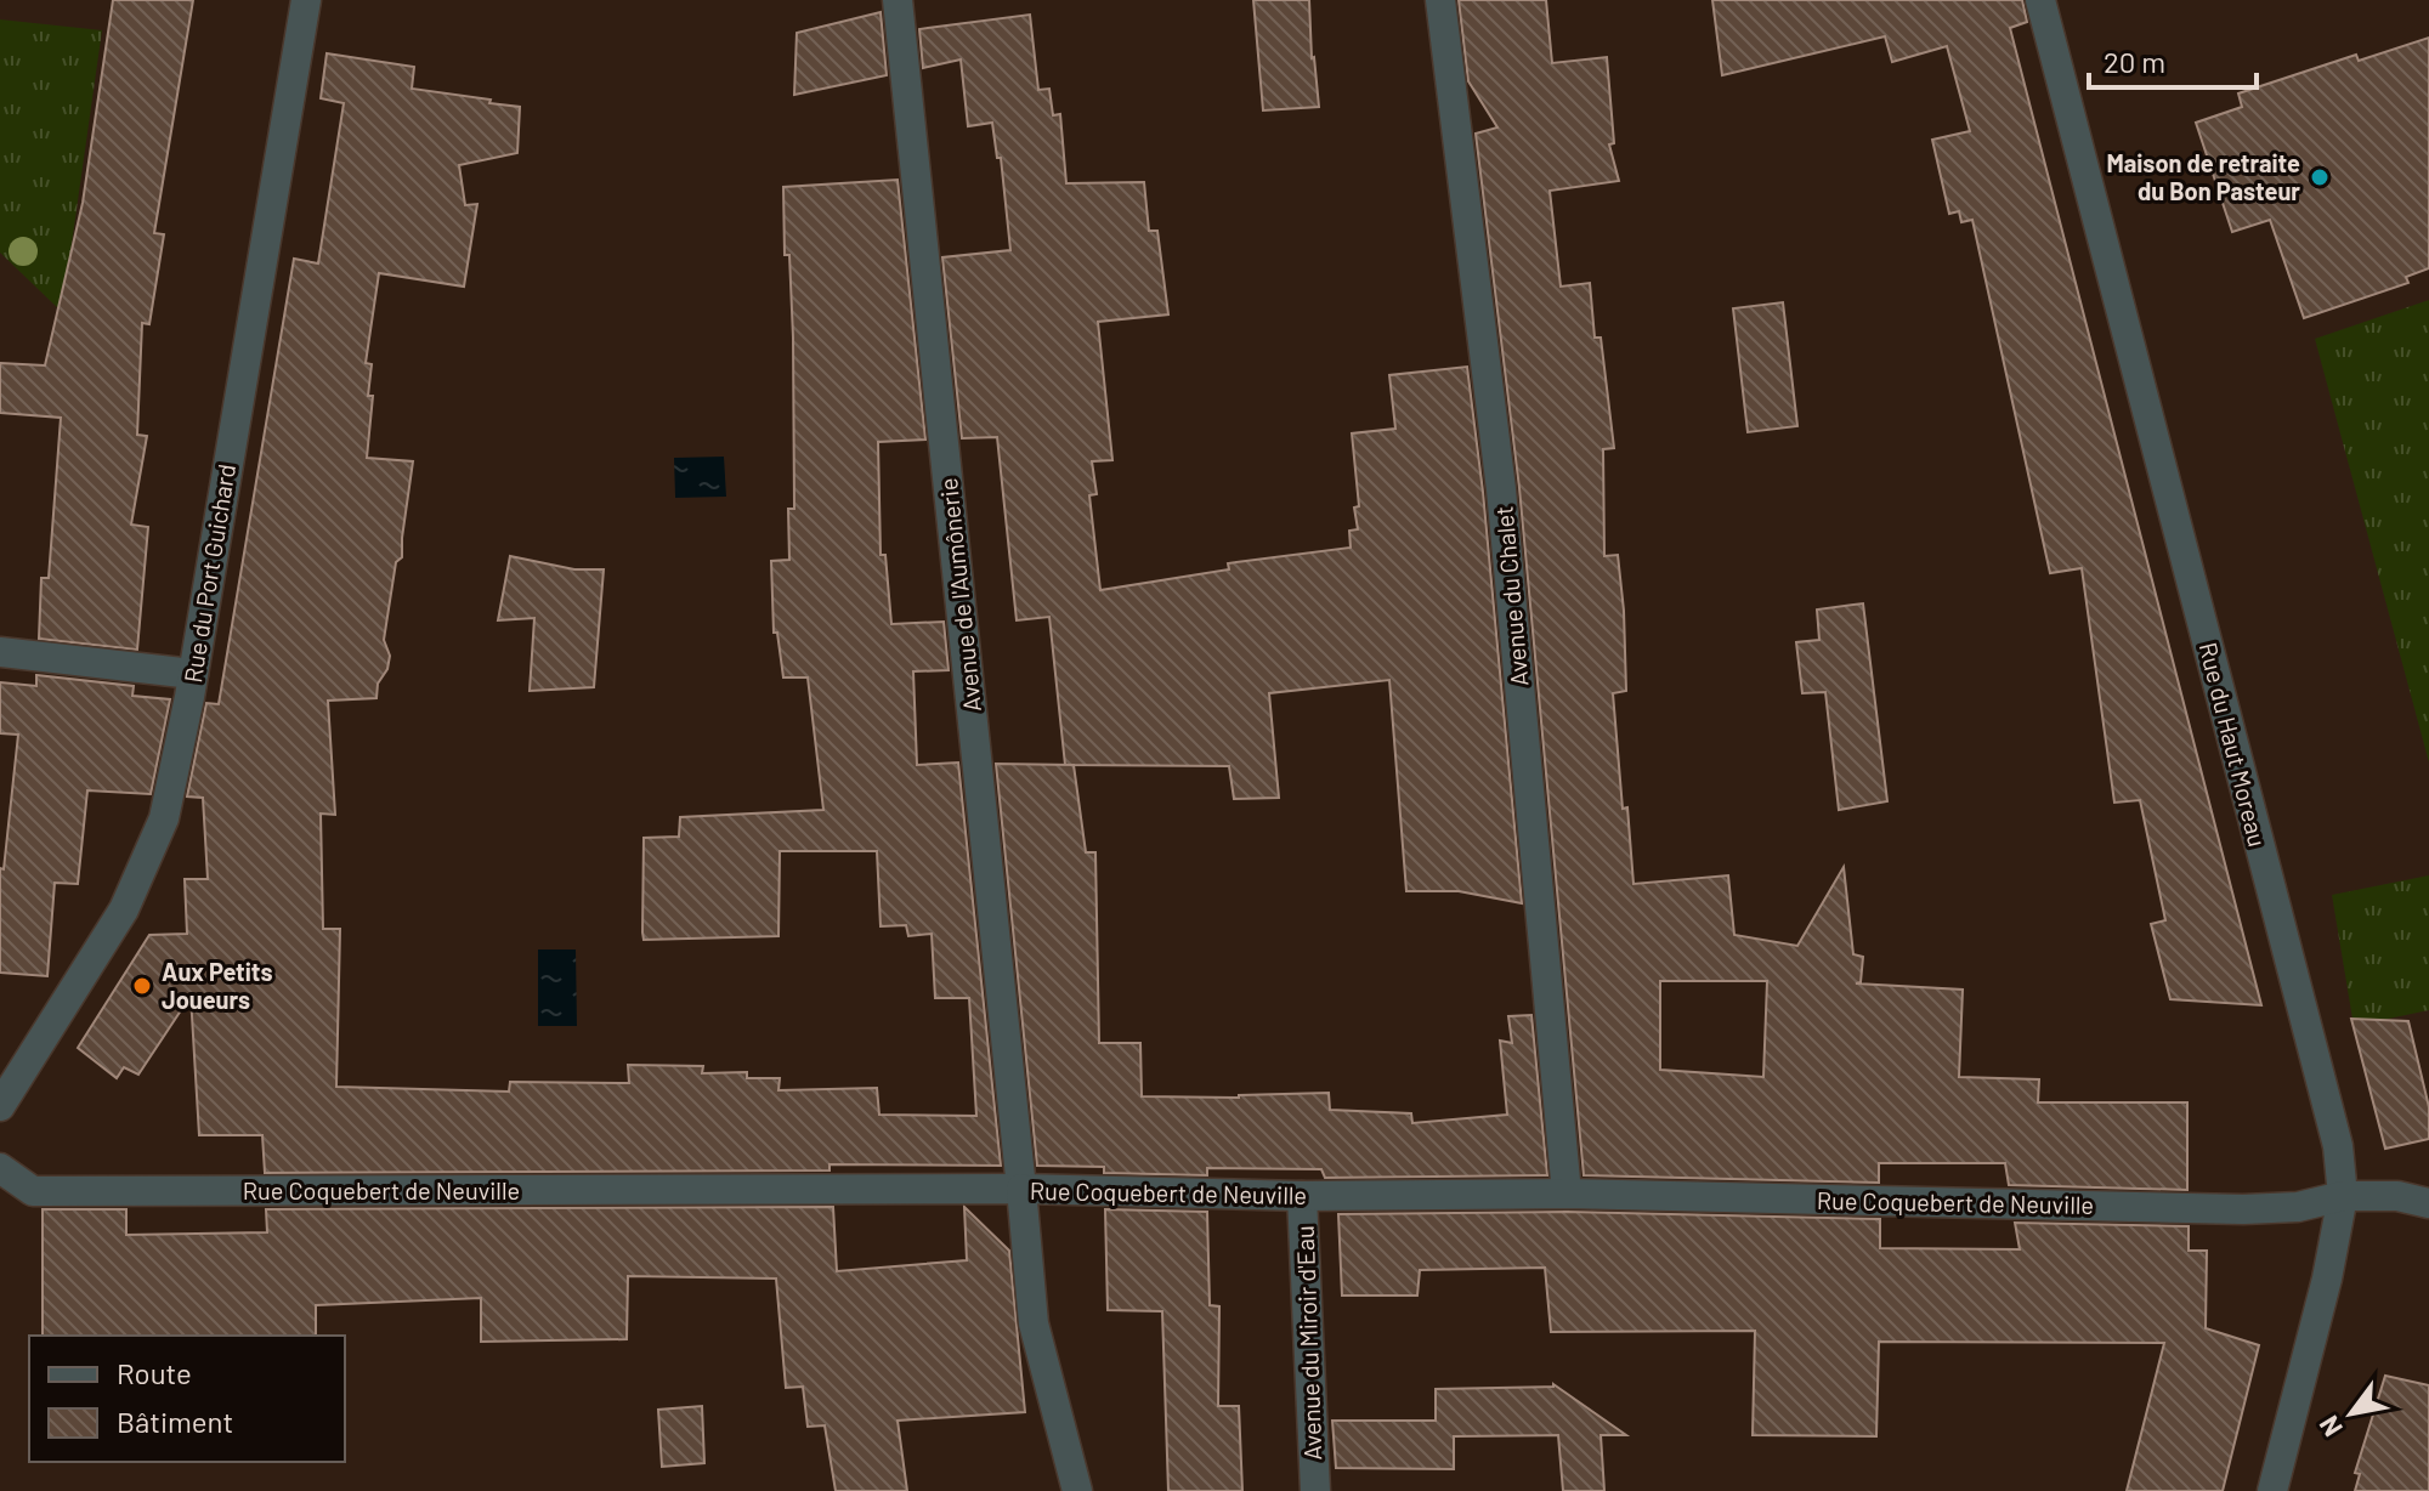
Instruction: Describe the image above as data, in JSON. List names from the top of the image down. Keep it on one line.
{"streets":{"street":["Rue du Port Guichard","Avenue de l'Aumônerie","Avenue du Chalet","Rue du Haut Moreau","Rue Coquebert de Neuville","Avenue du Miroir d'Eau"]},"crossings":[["Avenue de l'Aumônerie","Rue Coquebert de Neuville"],["Avenue du Chalet","Rue Coquebert de Neuville"],["Rue du Haut Moreau","Rue Coquebert de Neuville"],["Rue Coquebert de Neuville","Avenue du Miroir d'Eau"]],"places":["Maison de retraite du Bon Pasteur","Aux Petits Joueurs"],"legend":["Route","Bâtiment"],"scale_bar":"20 m","north":"bottom left"}
